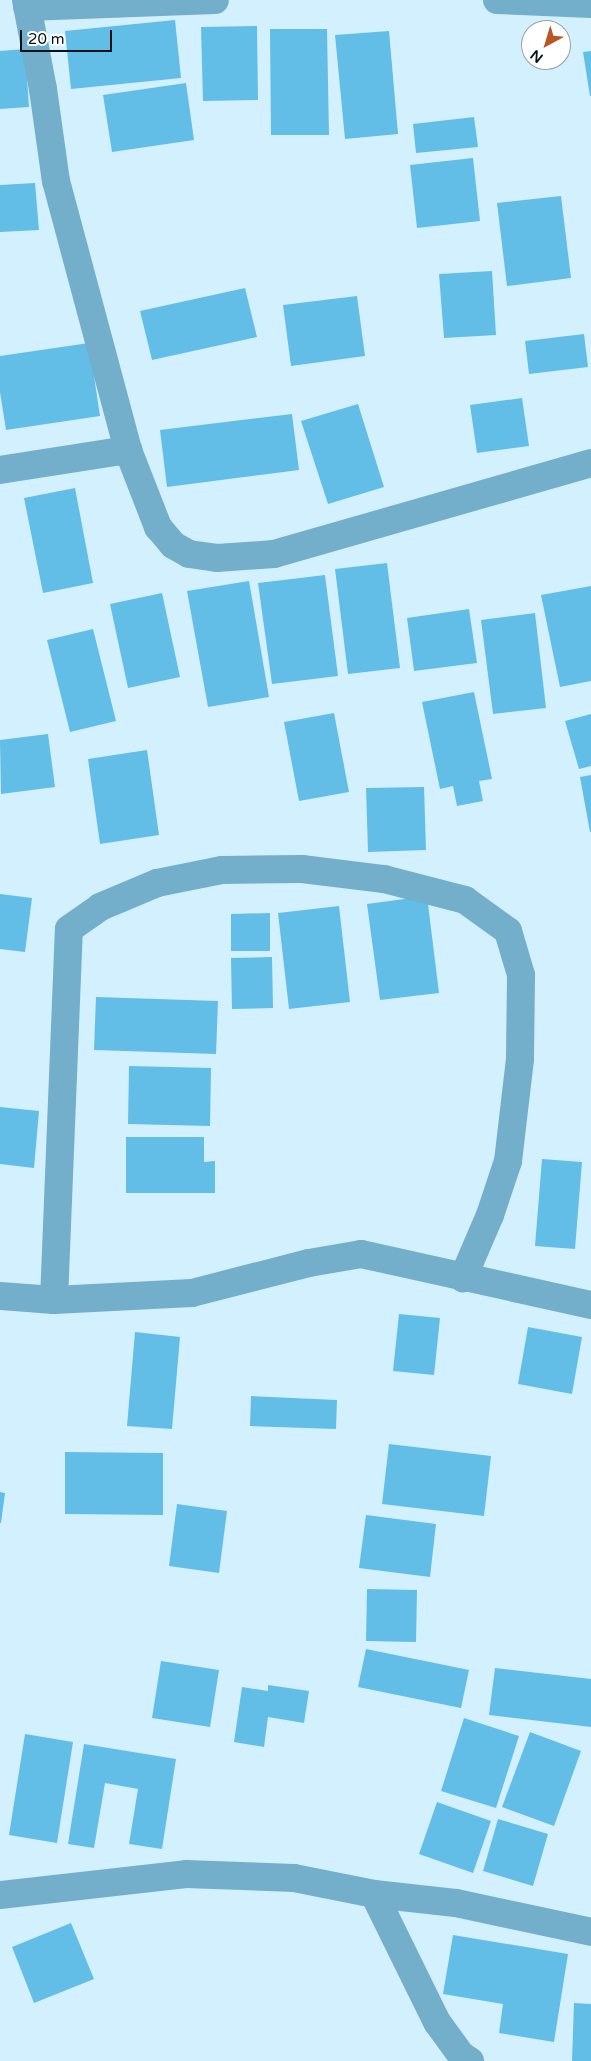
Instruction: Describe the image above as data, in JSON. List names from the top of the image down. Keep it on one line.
{"scale_bar":"20 m","north":"bottom left"}
